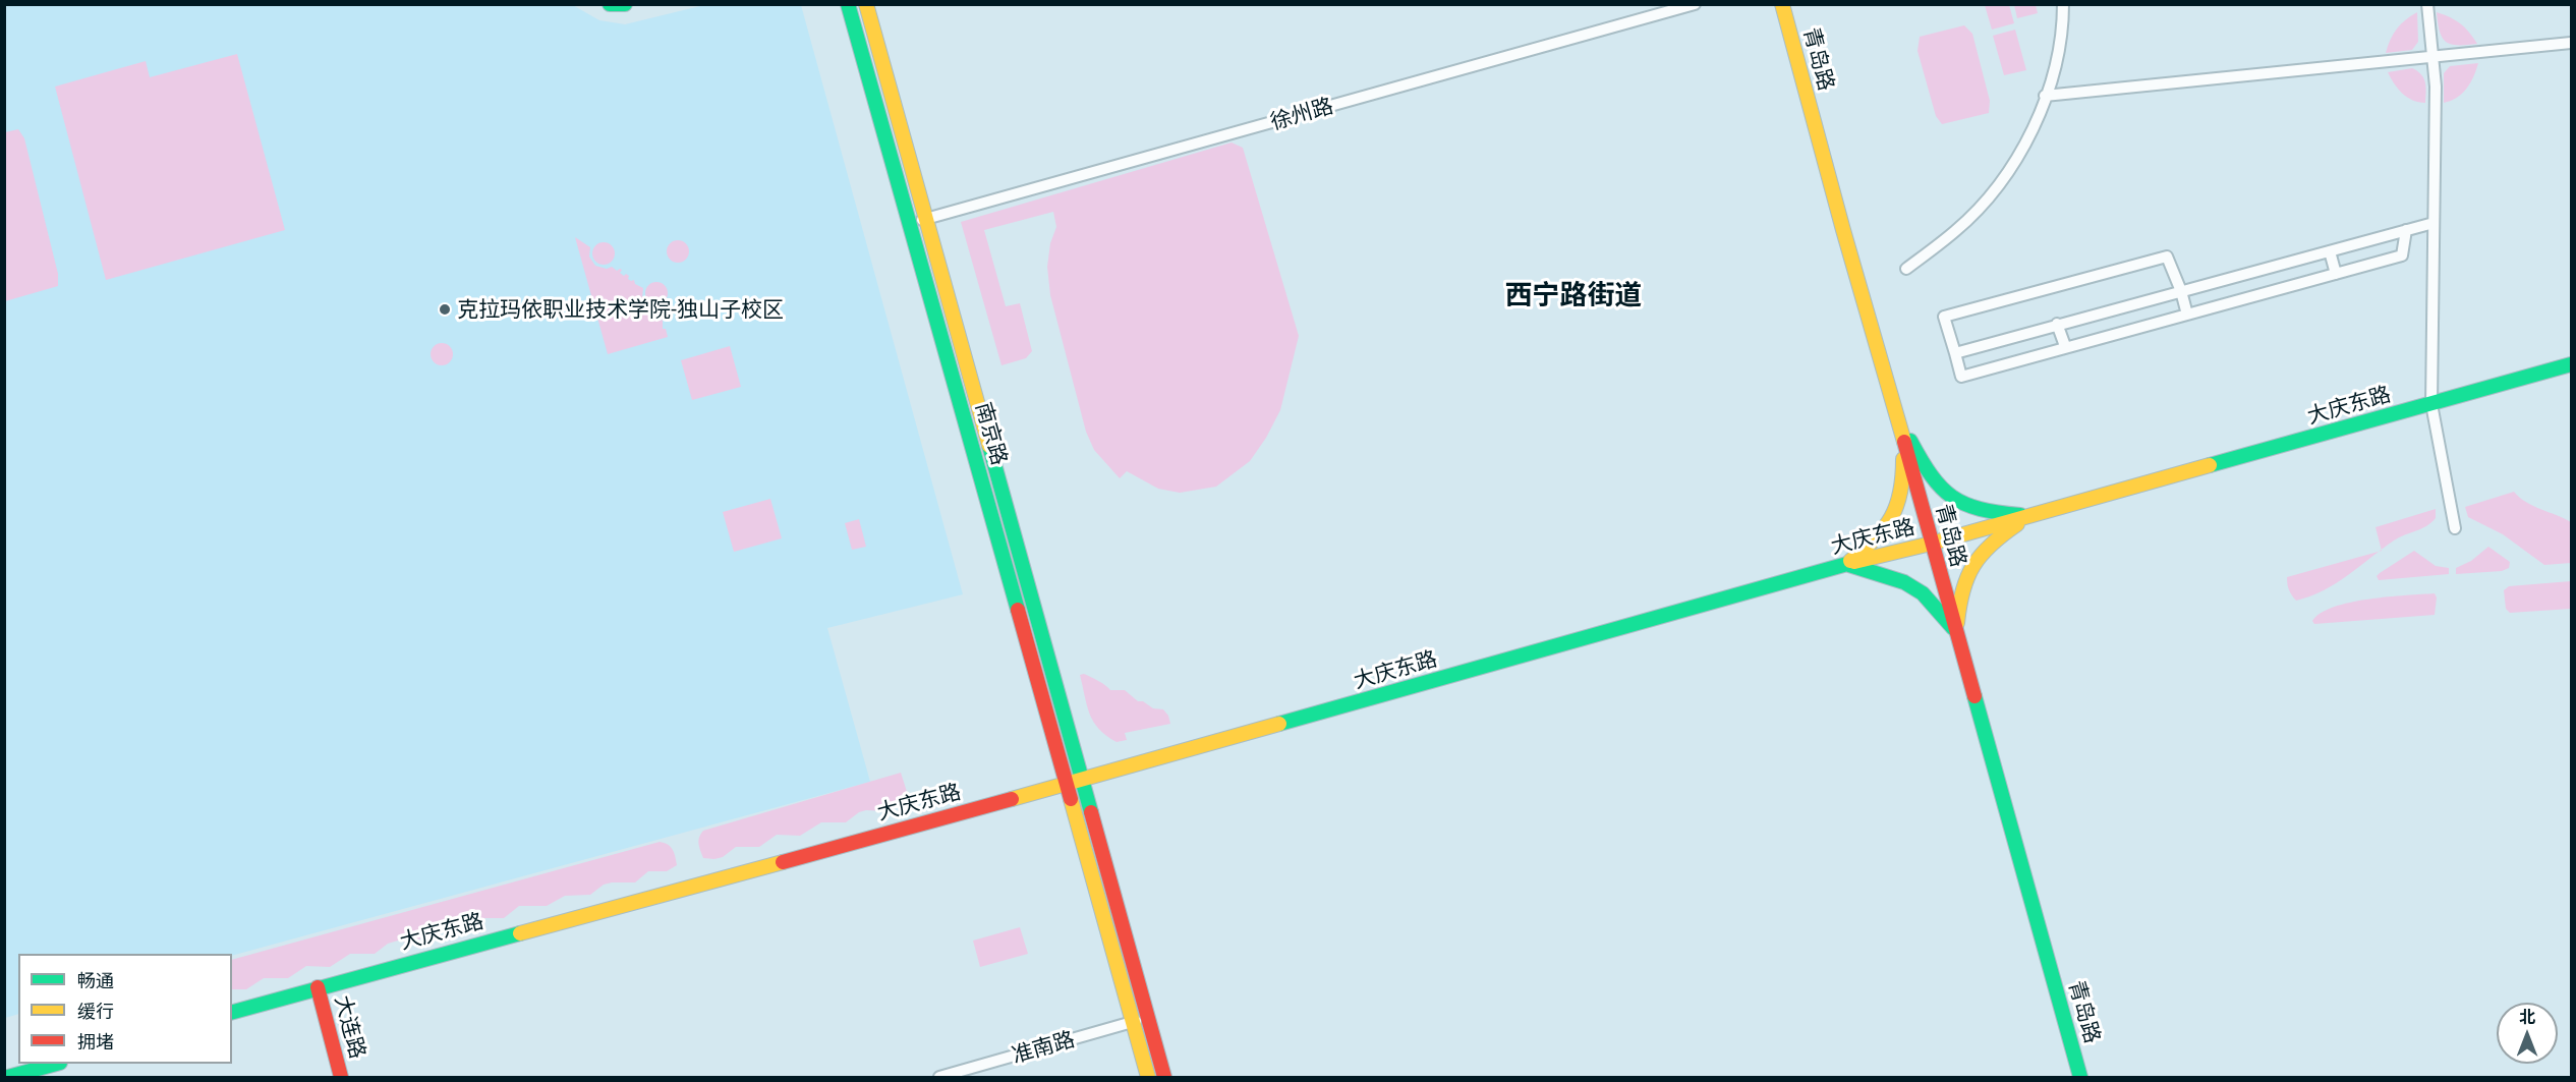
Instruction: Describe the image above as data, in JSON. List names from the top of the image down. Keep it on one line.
{"streets":{"main road":["青岛路","大庆东路","南京路","大连路"],"street":["徐州路","准南路"]},"crossings":[["青岛路","大庆东路"],["徐州路","南京路"],["大庆东路","南京路"],["大庆东路","大连路"],["南京路","准南路"]],"districts":["西宁路街道"],"places":["克拉玛依职业技术学院-独山子校区"],"legend":["畅通","缓行","拥堵"],"north":"top"}
